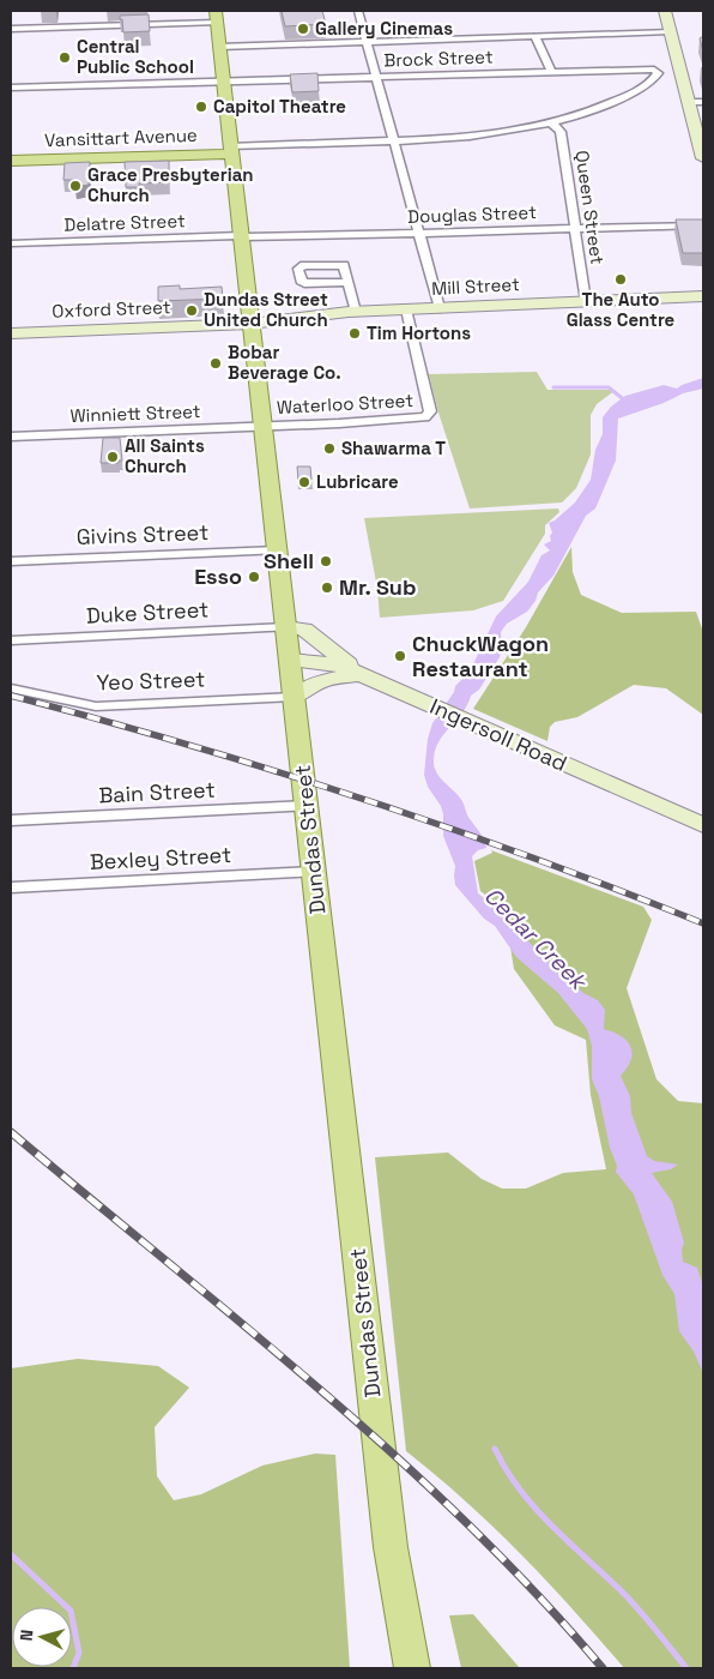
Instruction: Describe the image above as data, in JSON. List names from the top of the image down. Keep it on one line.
{"streets":{"main road":["Vansittart Avenue","Mill Street","Oxford Street","Ingersoll Road","Dundas Street"],"street":["Brock Street","Queen Street","Douglas Street","Delatre Street","Waterloo Street","Winniett Street","Givins Street","Duke Street","Yeo Street","Bain Street","Bexley Street"]},"crossings":[["Brock Street","Queen Street"],["Brock Street","Dundas Street"],["Vansittart Avenue","Dundas Street"],["Queen Street","Douglas Street"],["Queen Street","Mill Street"],["Douglas Street","Delatre Street"],["Douglas Street","Dundas Street"],["Delatre Street","Dundas Street"],["Mill Street","Oxford Street"],["Mill Street","Waterloo Street"],["Mill Street","Dundas Street"],["Oxford Street","Dundas Street"],["Waterloo Street","Winniett Street"],["Waterloo Street","Dundas Street"],["Winniett Street","Dundas Street"],["Givins Street","Dundas Street"],["Duke Street","Dundas Street"],["Yeo Street","Dundas Street"],["Ingersoll Road","Dundas Street"],["Bain Street","Dundas Street"],["Dundas Street","Bexley Street"]],"water":["Cedar Creek"],"places":["Gallery Cinemas","Central Public School","Capitol Theatre","Grace Presbyterian Church","The Auto Glass Centre","Dundas Street United Church","Tim Hortons","Bobar Beverage Co.","Shawarma T","All Saints Church","Lubricare","Shell","Esso","Mr. Sub","ChuckWagon Restaurant"],"north":"left"}
